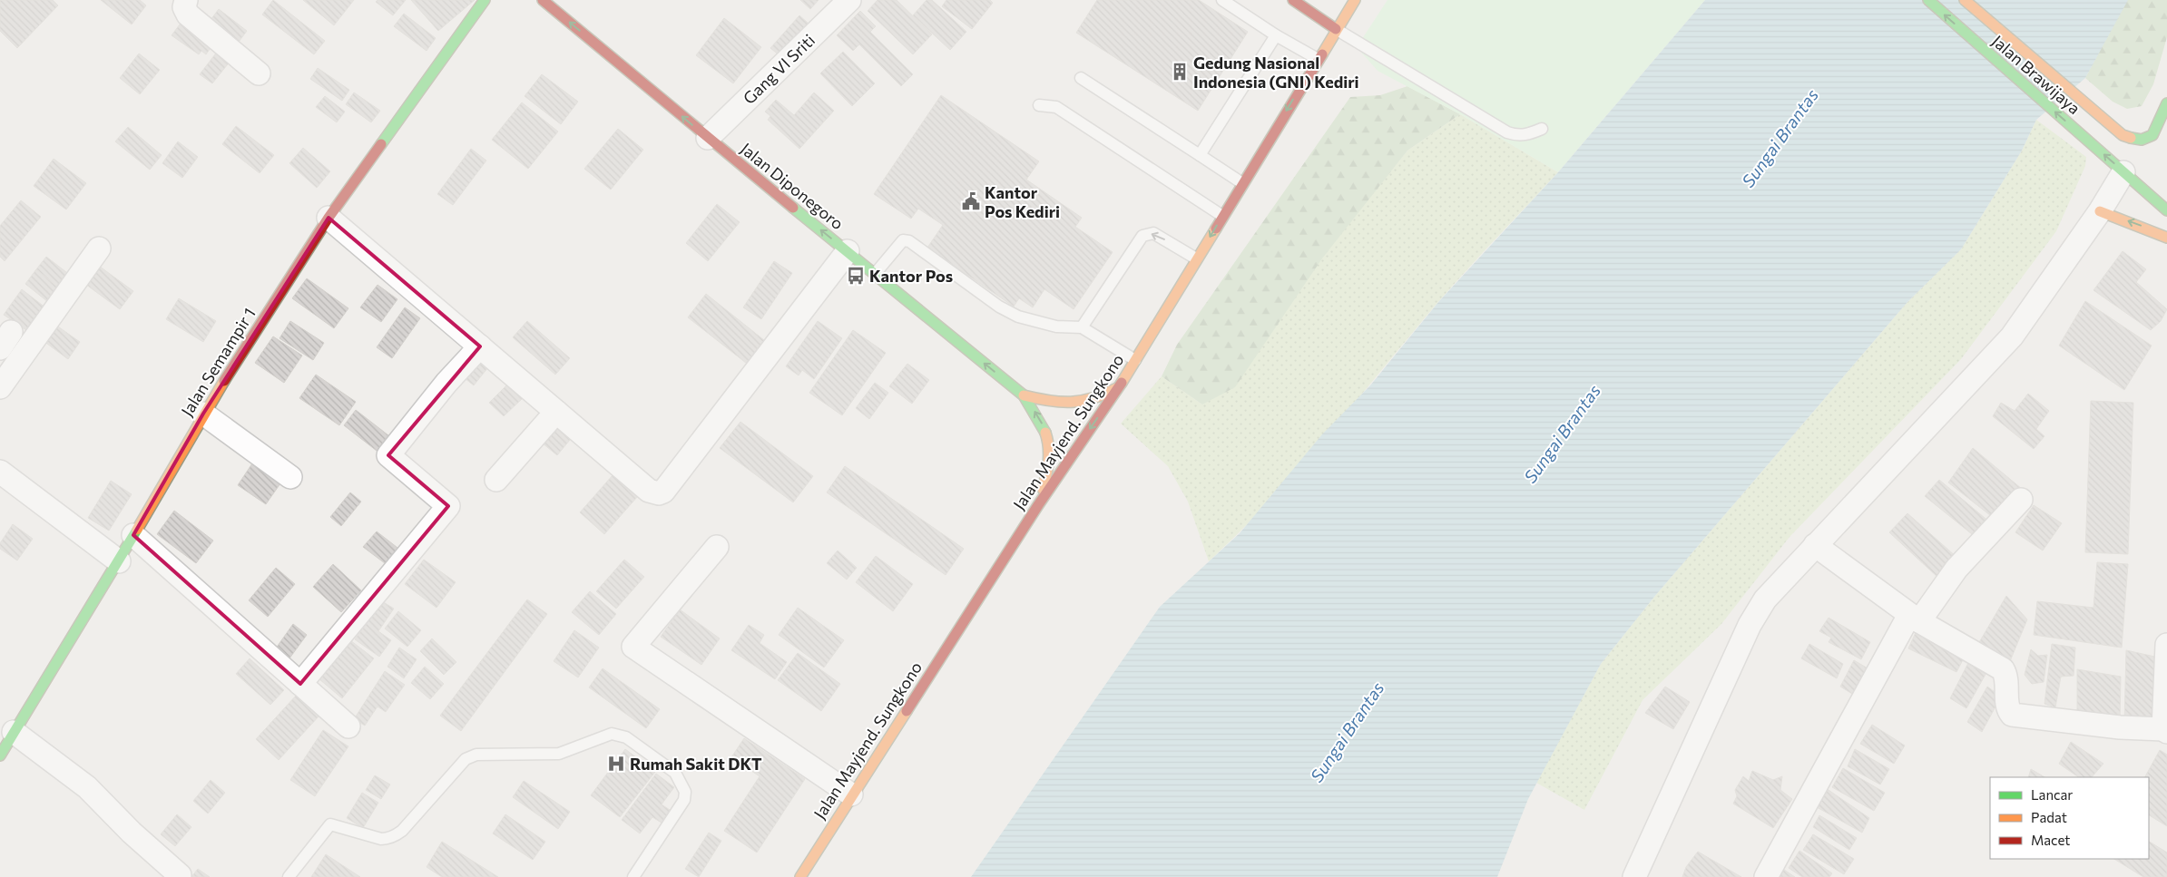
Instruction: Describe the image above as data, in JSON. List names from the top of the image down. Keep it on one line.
{"streets":{"main road":["Jalan Brawijaya","Jalan Diponegoro","Jalan Semampir 1","Jalan Mayjend. Sungkono"],"street":["Gang VI Sriti"]},"crossings":[["Gang VI Sriti","Jalan Diponegoro"],["Jalan Diponegoro","Jalan Mayjend. Sungkono"]],"one_way":["Jalan Brawijaya","Jalan Diponegoro"],"water":["Sungai Brantas"],"places":{"building":["Gedung Nasional Indonesia (GNI) Kediri"],"public building":["Kantor Pos Kediri"],"bus stop":["Kantor Pos"],"hospital":["Rumah Sakit DKT"]},"legend":["Lancar","Padat","Macet"]}
